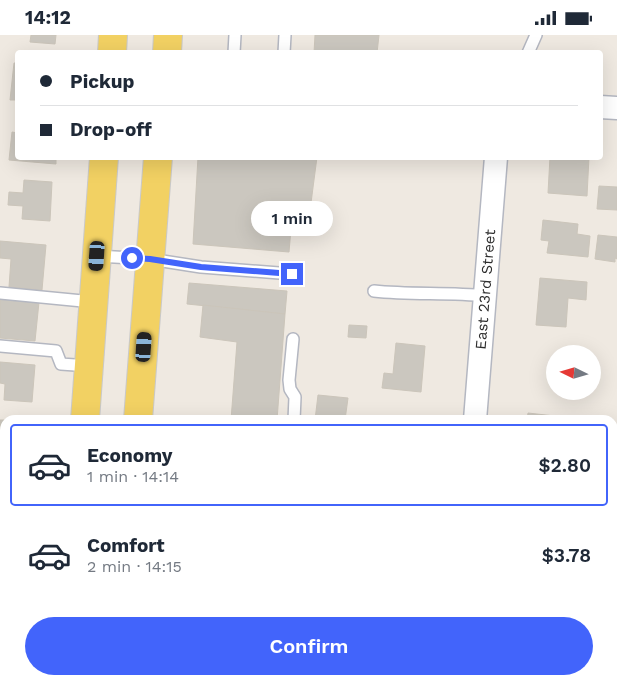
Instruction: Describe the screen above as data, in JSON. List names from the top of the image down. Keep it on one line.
{"streets":{"street":["East 23rd Street"]},"north":"left","page":{"status":"14:12","banner":["Pickup","Drop-off"],"bubble":"1 min","list":[{"name":"Economy","note":"1 min · 14:14","value":"$2.80"},{"name":"Comfort","note":"2 min · 14:15","value":"$3.78"}],"buttons":"Confirm"}}
